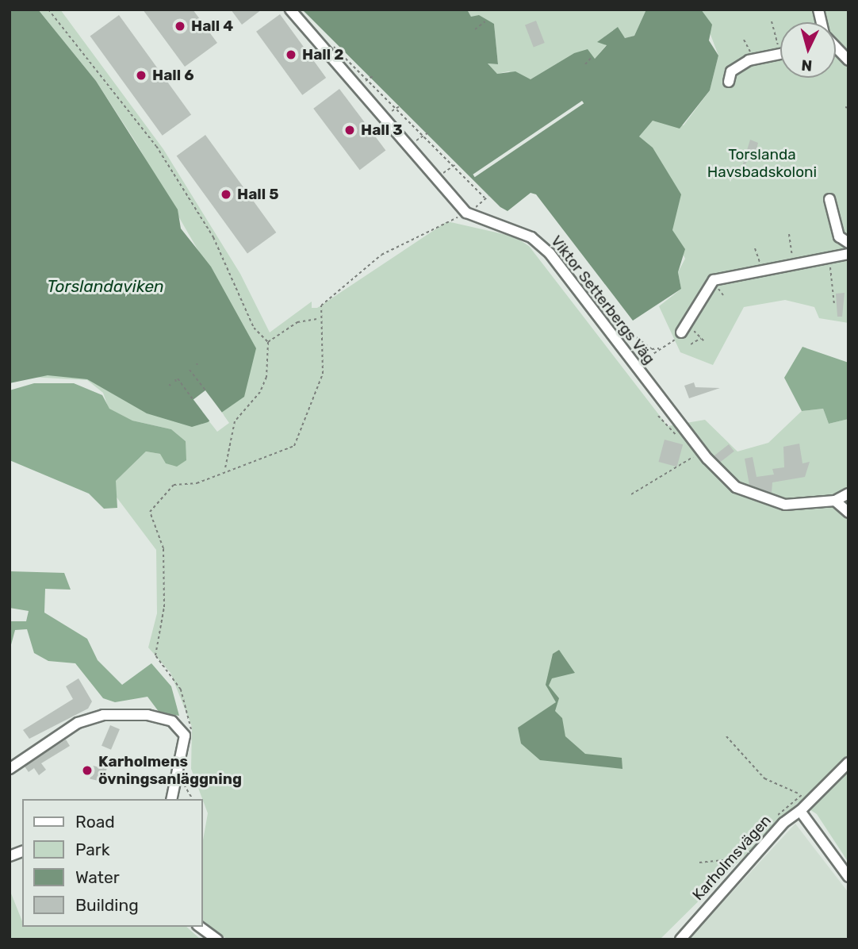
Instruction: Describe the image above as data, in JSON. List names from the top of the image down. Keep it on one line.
{"streets":{"street":["Viktor Setterbergs Väg","Karholmsvägen"]},"water":["Torslandaviken"],"parks":["Torslanda Havsbadskoloni"],"places":["Hall 4","Hall 2","Hall 6","Hall 3","Hall 5","Karholmens övningsanläggning"],"legend":["Road","Park","Water","Building"],"north":"bottom"}
